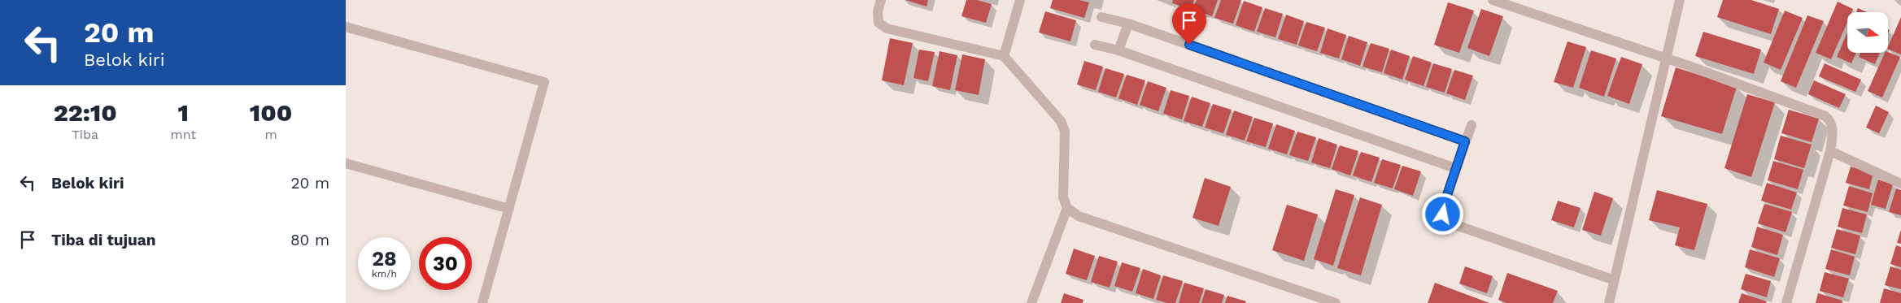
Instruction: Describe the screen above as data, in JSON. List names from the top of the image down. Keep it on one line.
{"north":"right","page":{"turn":["20 m","Belok kiri"],"eta":["22:10","Tiba","1","mnt","100","m"],"list":[{"name":"Belok kiri","value":"20 m"},{"name":"Tiba di tujuan","value":"80 m"}],"speed":"28 km/h","limit":"30"}}
